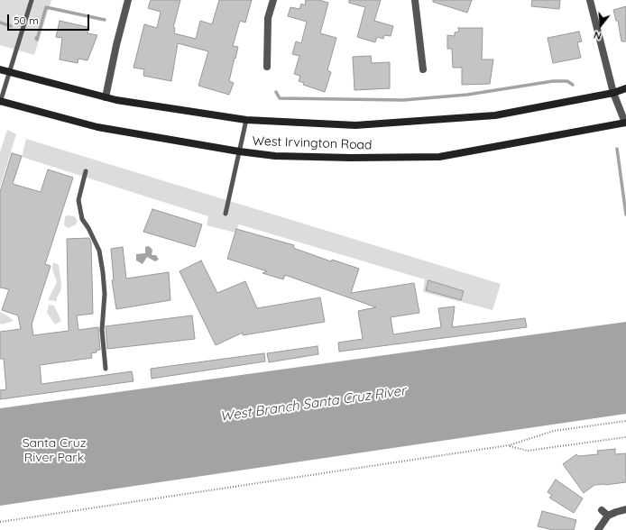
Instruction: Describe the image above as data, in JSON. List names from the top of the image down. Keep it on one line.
{"streets":{"main road":["West Irvington Road"]},"water":["West Branch Santa Cruz River"],"parks":["Santa Cruz River Park"],"scale_bar":"50 m","north":"bottom"}
